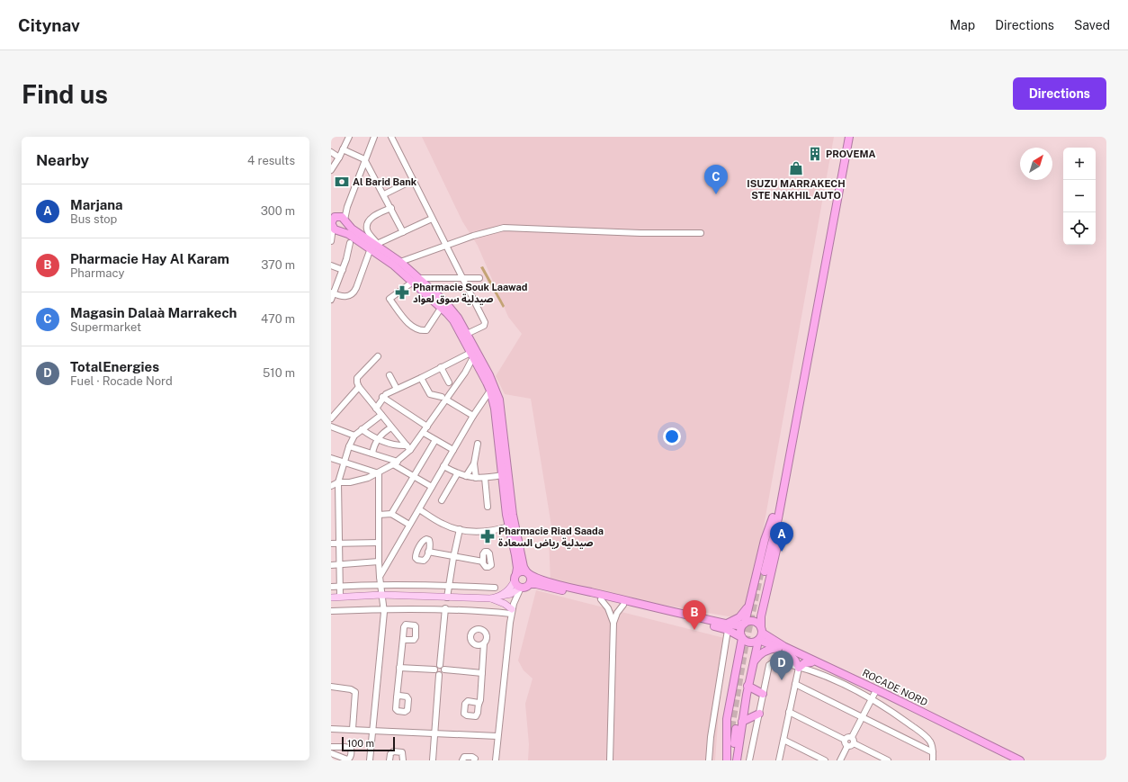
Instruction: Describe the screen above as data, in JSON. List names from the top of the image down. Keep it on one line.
{"streets":{"highway":["ROCADE NORD"]},"places":{"building":["PROVEMA"],"shop":["ISUZU MARRAKECH STE NAKHIL AUTO"],"bank":["Al Barid Bank"],"pharmacy":["Pharmacie Souk Laawad صيدلية سوق لعواد","Pharmacie Riad Saada صيدلية رياض السعادة"]},"scale_bar":"100 m","north":"top right","page":{"header":"Citynav","nav":["Map","Directions","Saved"],"buttons":"Directions","title":"Find us","heading":["Nearby","4 results"],"map_buttons":["+","−"],"pins":["C","A","B","D"],"list":[{"mark":"A","name":"Marjana","note":"Bus stop","value":"300 m"},{"mark":"B","name":"Pharmacie Hay Al Karam","note":"Pharmacy","value":"370 m"},{"mark":"C","name":"Magasin Dalaà Marrakech","note":"Supermarket","value":"470 m"},{"mark":"D","name":"TotalEnergies","note":"Fuel · Rocade Nord","value":"510 m"}],"scale":"100 m"}}
